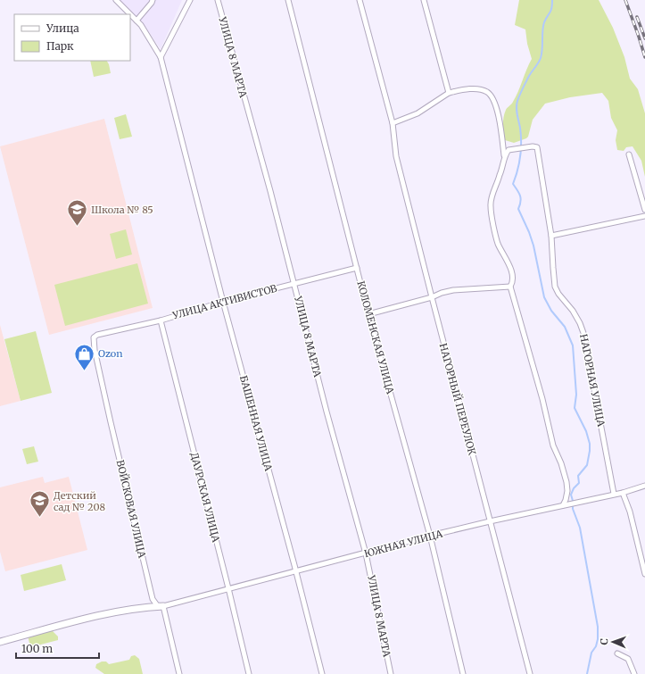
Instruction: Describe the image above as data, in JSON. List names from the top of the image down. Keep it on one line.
{"streets":{"street":["УЛИЦА 8 МАРТА","УЛИЦА АКТИВИСТОВ","КОЛОМЕНСКАЯ УЛИЦА","НАГОРНАЯ УЛИЦА","НАГОРНЫЙ ПЕРЕУЛОК","БАШЕННАЯ УЛИЦА","ДАУРСКАЯ УЛИЦА","ВОЙСКОВАЯ УЛИЦА","ЮЖНАЯ УЛИЦА"]},"crossings":[["УЛИЦА 8 МАРТА","УЛИЦА АКТИВИСТОВ"],["УЛИЦА 8 МАРТА","ЮЖНАЯ УЛИЦА"],["УЛИЦА АКТИВИСТОВ","КОЛОМЕНСКАЯ УЛИЦА"],["УЛИЦА АКТИВИСТОВ","БАШЕННАЯ УЛИЦА"],["УЛИЦА АКТИВИСТОВ","ДАУРСКАЯ УЛИЦА"],["УЛИЦА АКТИВИСТОВ","ВОЙСКОВАЯ УЛИЦА"],["КОЛОМЕНСКАЯ УЛИЦА","ЮЖНАЯ УЛИЦА"],["НАГОРНАЯ УЛИЦА","ЮЖНАЯ УЛИЦА"],["НАГОРНЫЙ ПЕРЕУЛОК","ЮЖНАЯ УЛИЦА"],["БАШЕННАЯ УЛИЦА","ЮЖНАЯ УЛИЦА"],["ДАУРСКАЯ УЛИЦА","ЮЖНАЯ УЛИЦА"],["ВОЙСКОВАЯ УЛИЦА","ЮЖНАЯ УЛИЦА"]],"places":{"school or university":["Школа № 85","Детский сад № 208"],"shop":["Ozon"]},"legend":["Улица","Парк"],"scale_bar":"100 m","north":"left"}
